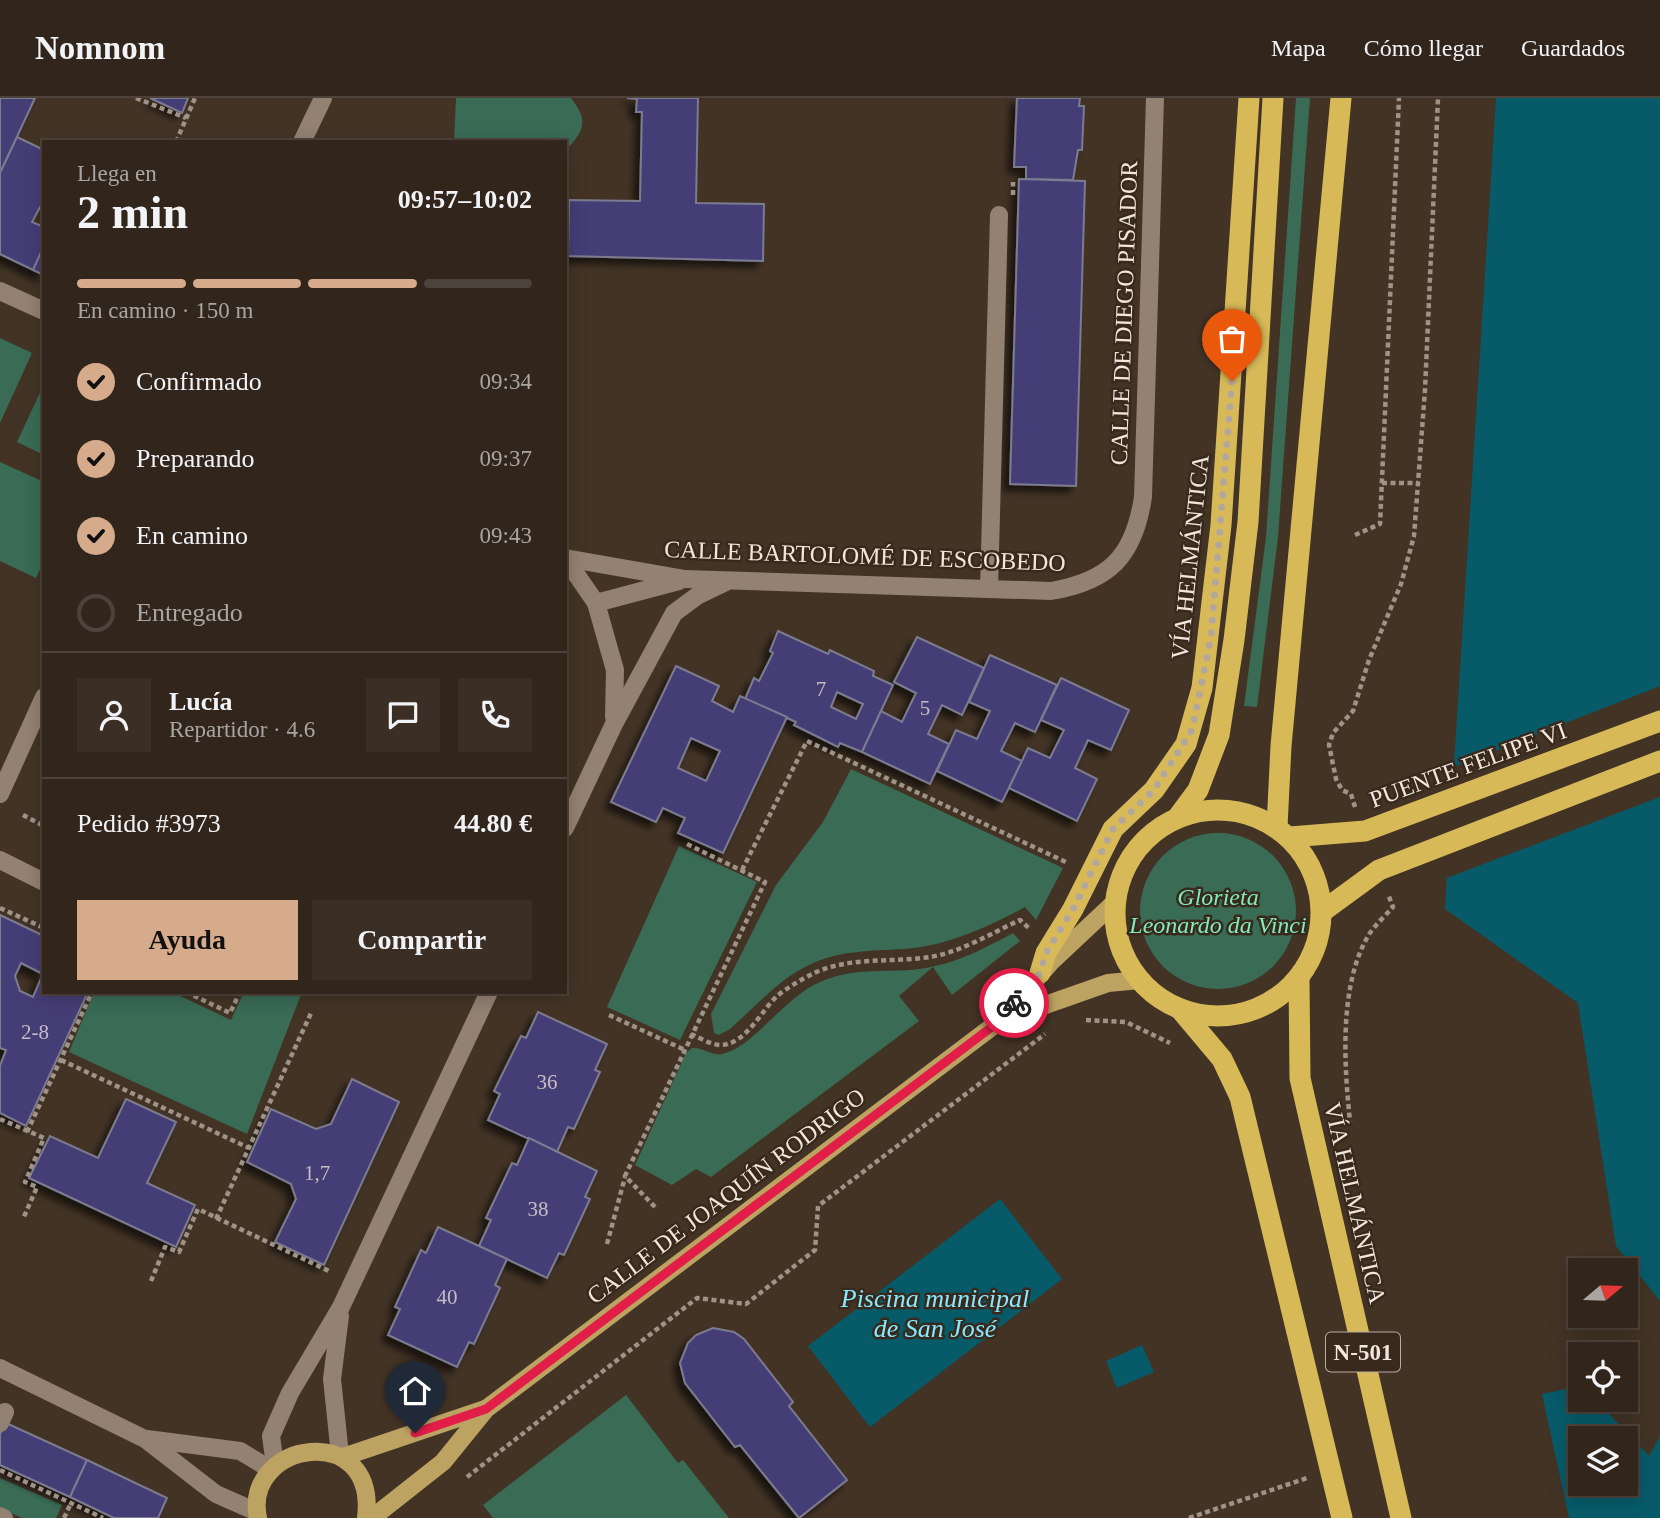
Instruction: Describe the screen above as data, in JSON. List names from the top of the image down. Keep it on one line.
{"streets":{"highway":["VÍA HELMÁNTICA","PUENTE FELIPE VI","N-501"],"main road":["CALLE DE JOAQUÍN RODRIGO"],"street":["CALLE DE DIEGO PISADOR","CALLE BARTOLOMÉ DE ESCOBEDO"]},"crossings":[["CALLE DE DIEGO PISADOR","CALLE BARTOLOMÉ DE ESCOBEDO"],["VÍA HELMÁNTICA","PUENTE FELIPE VI"],["VÍA HELMÁNTICA","CALLE DE JOAQUÍN RODRIGO"],["VÍA HELMÁNTICA","N-501"],["PUENTE FELIPE VI","CALLE DE JOAQUÍN RODRIGO"],["PUENTE FELIPE VI","N-501"],["CALLE DE JOAQUÍN RODRIGO","N-501"]],"water":["Piscina municipal de San José"],"parks":["Glorieta Leonardo da Vinci"],"house_numbers":["7","5","2-8","36","1,7","38","40"],"north":"right","page":{"header":"Nomnom","nav":["Mapa","Cómo llegar","Guardados"],"heading":["2 min","Llega en","09:57–10:02"],"panel":["Lucía","Repartidor · 4.6","Pedido #3973","44.80 €"],"bar":"En camino · 150 m","list":[["Confirmado","09:34"],["Preparando","09:37"],["En camino","09:43"],"Entregado"],"buttons":["Ayuda","Compartir"]}}
